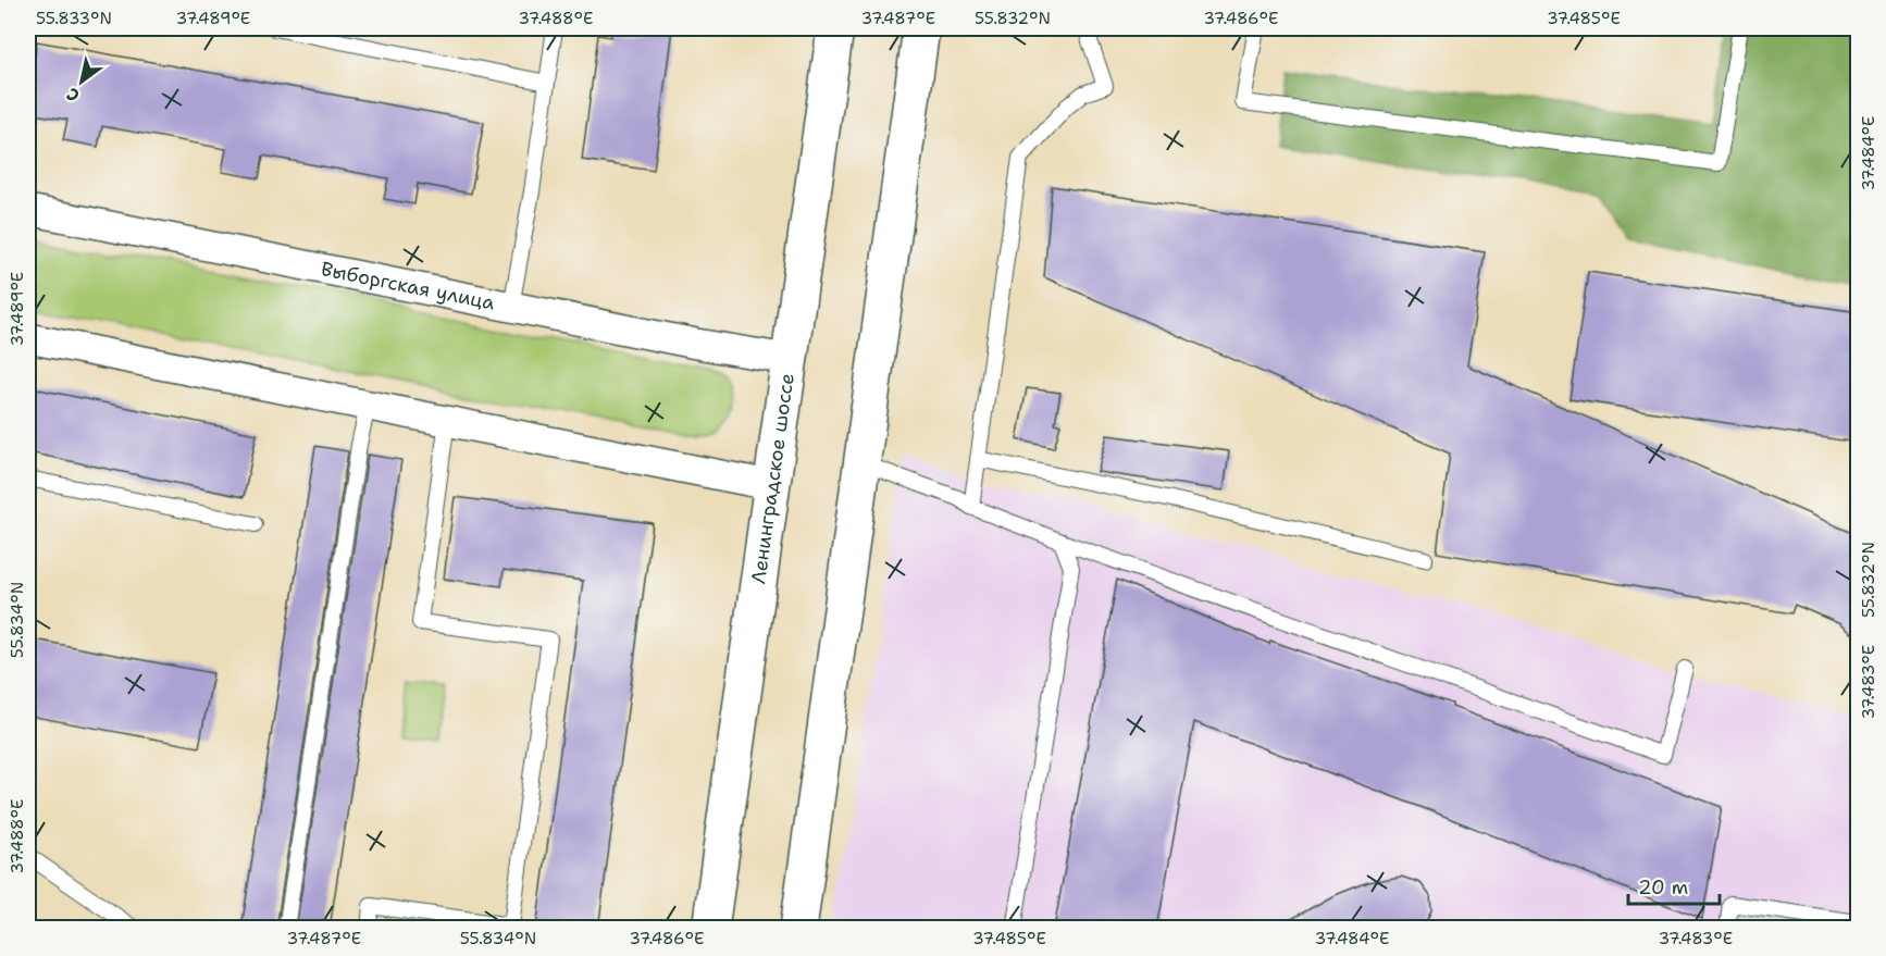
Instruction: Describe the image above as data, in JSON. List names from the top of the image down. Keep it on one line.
{"streets":{"main road":["Ленинградское шоссе"],"street":["Выборгская улица"]},"crossings":[["Выборгская улица","Ленинградское шоссе"]],"scale_bar":"20 m","north":"bottom left","coordinates":["55.833°N","37.489°E","37.488°E","37.487°E","55.832°N","37.486°E","37.485°E","37.484°E","55.834°N","37.483°E"]}
